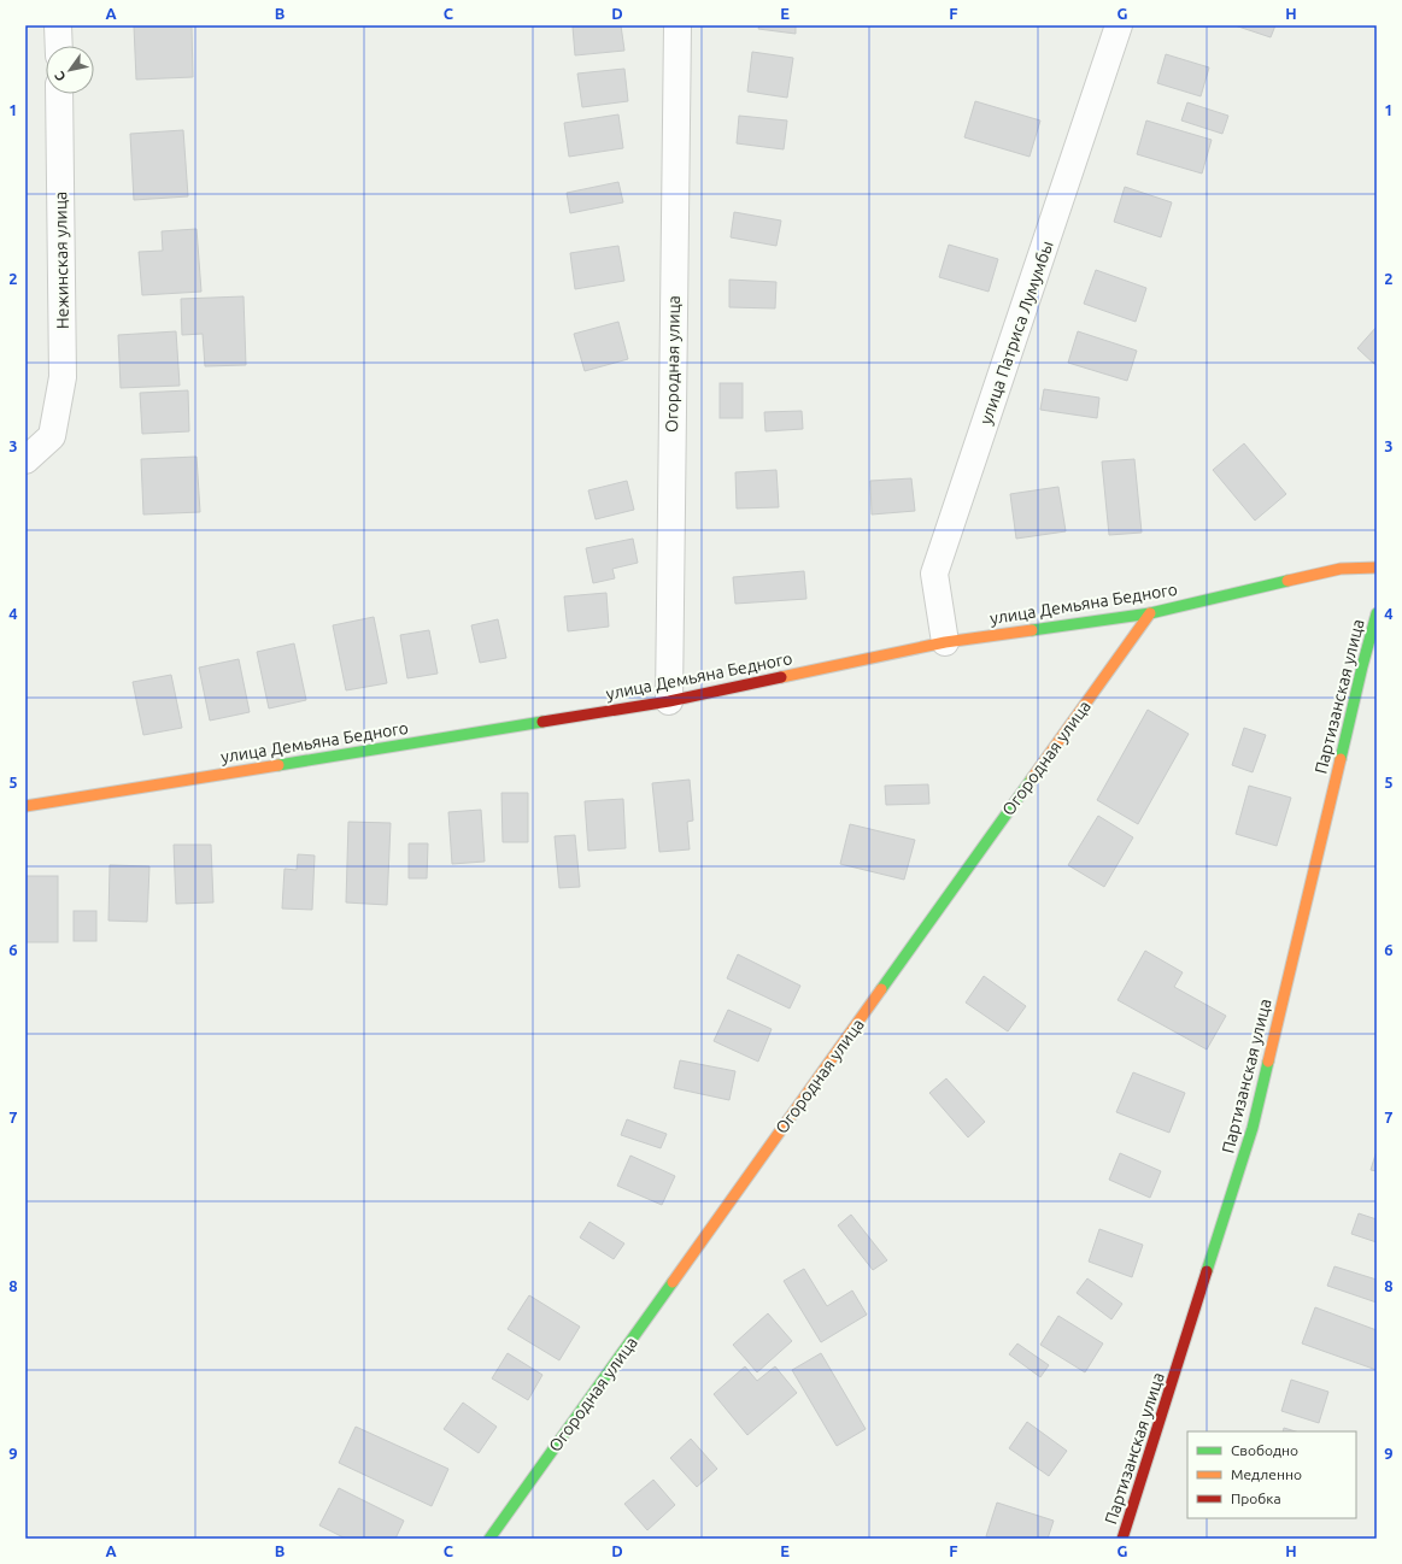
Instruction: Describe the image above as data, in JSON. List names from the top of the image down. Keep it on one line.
{"streets":{"street":["Нежинская улица","улица Патриса Лумумбы","Огородная улица","улица Демьяна Бедного","Партизанская улица"]},"crossings":[["улица Патриса Лумумбы","улица Демьяна Бедного"],["Огородная улица","улица Демьяна Бедного"]],"legend":["Свободно","Медленно","Пробка"],"north":"bottom left","grid":{"columns":["A","B","C","D","E","F","G","H"],"rows":["1","2","3","4","5","6","7","8","9"]}}
